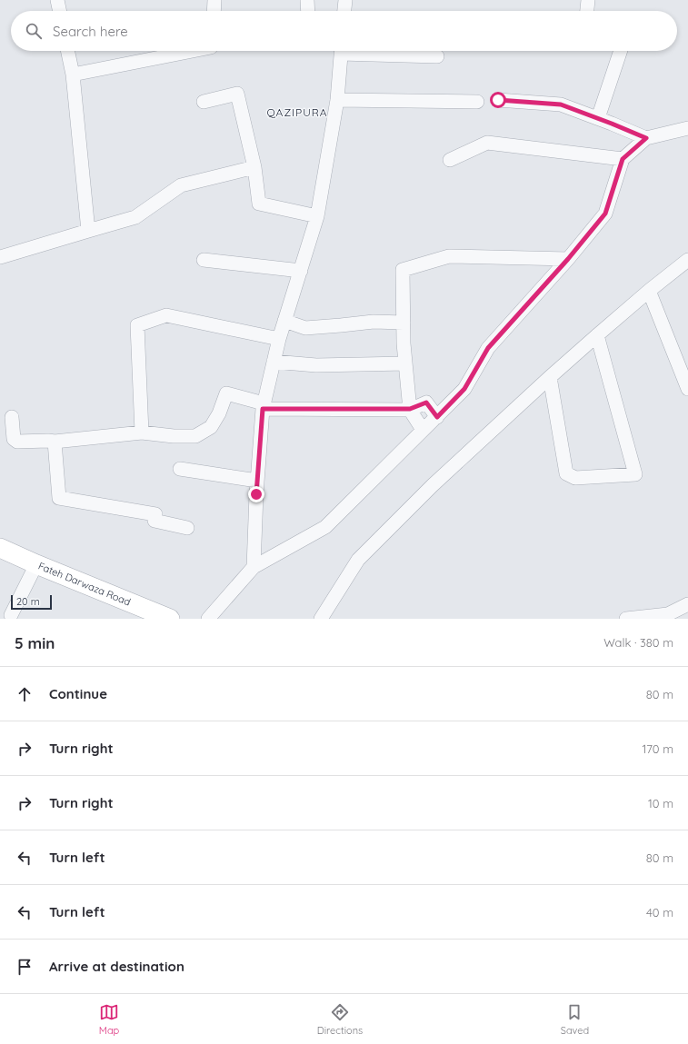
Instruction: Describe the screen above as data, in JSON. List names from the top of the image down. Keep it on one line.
{"streets":{"main road":["Fateh Darwaza Road"]},"districts":["QAZIPURA"],"scale_bar":"20 m","page":{"search":"Search here","scale":"20 m","heading":["5 min","Walk · 380 m"],"list":[["Continue","80 m"],["Turn right","170 m"],["Turn right","10 m"],["Turn left","80 m"],["Turn left","40 m"],"Arrive at destination"],"nav":["Map","Directions","Saved"]}}
